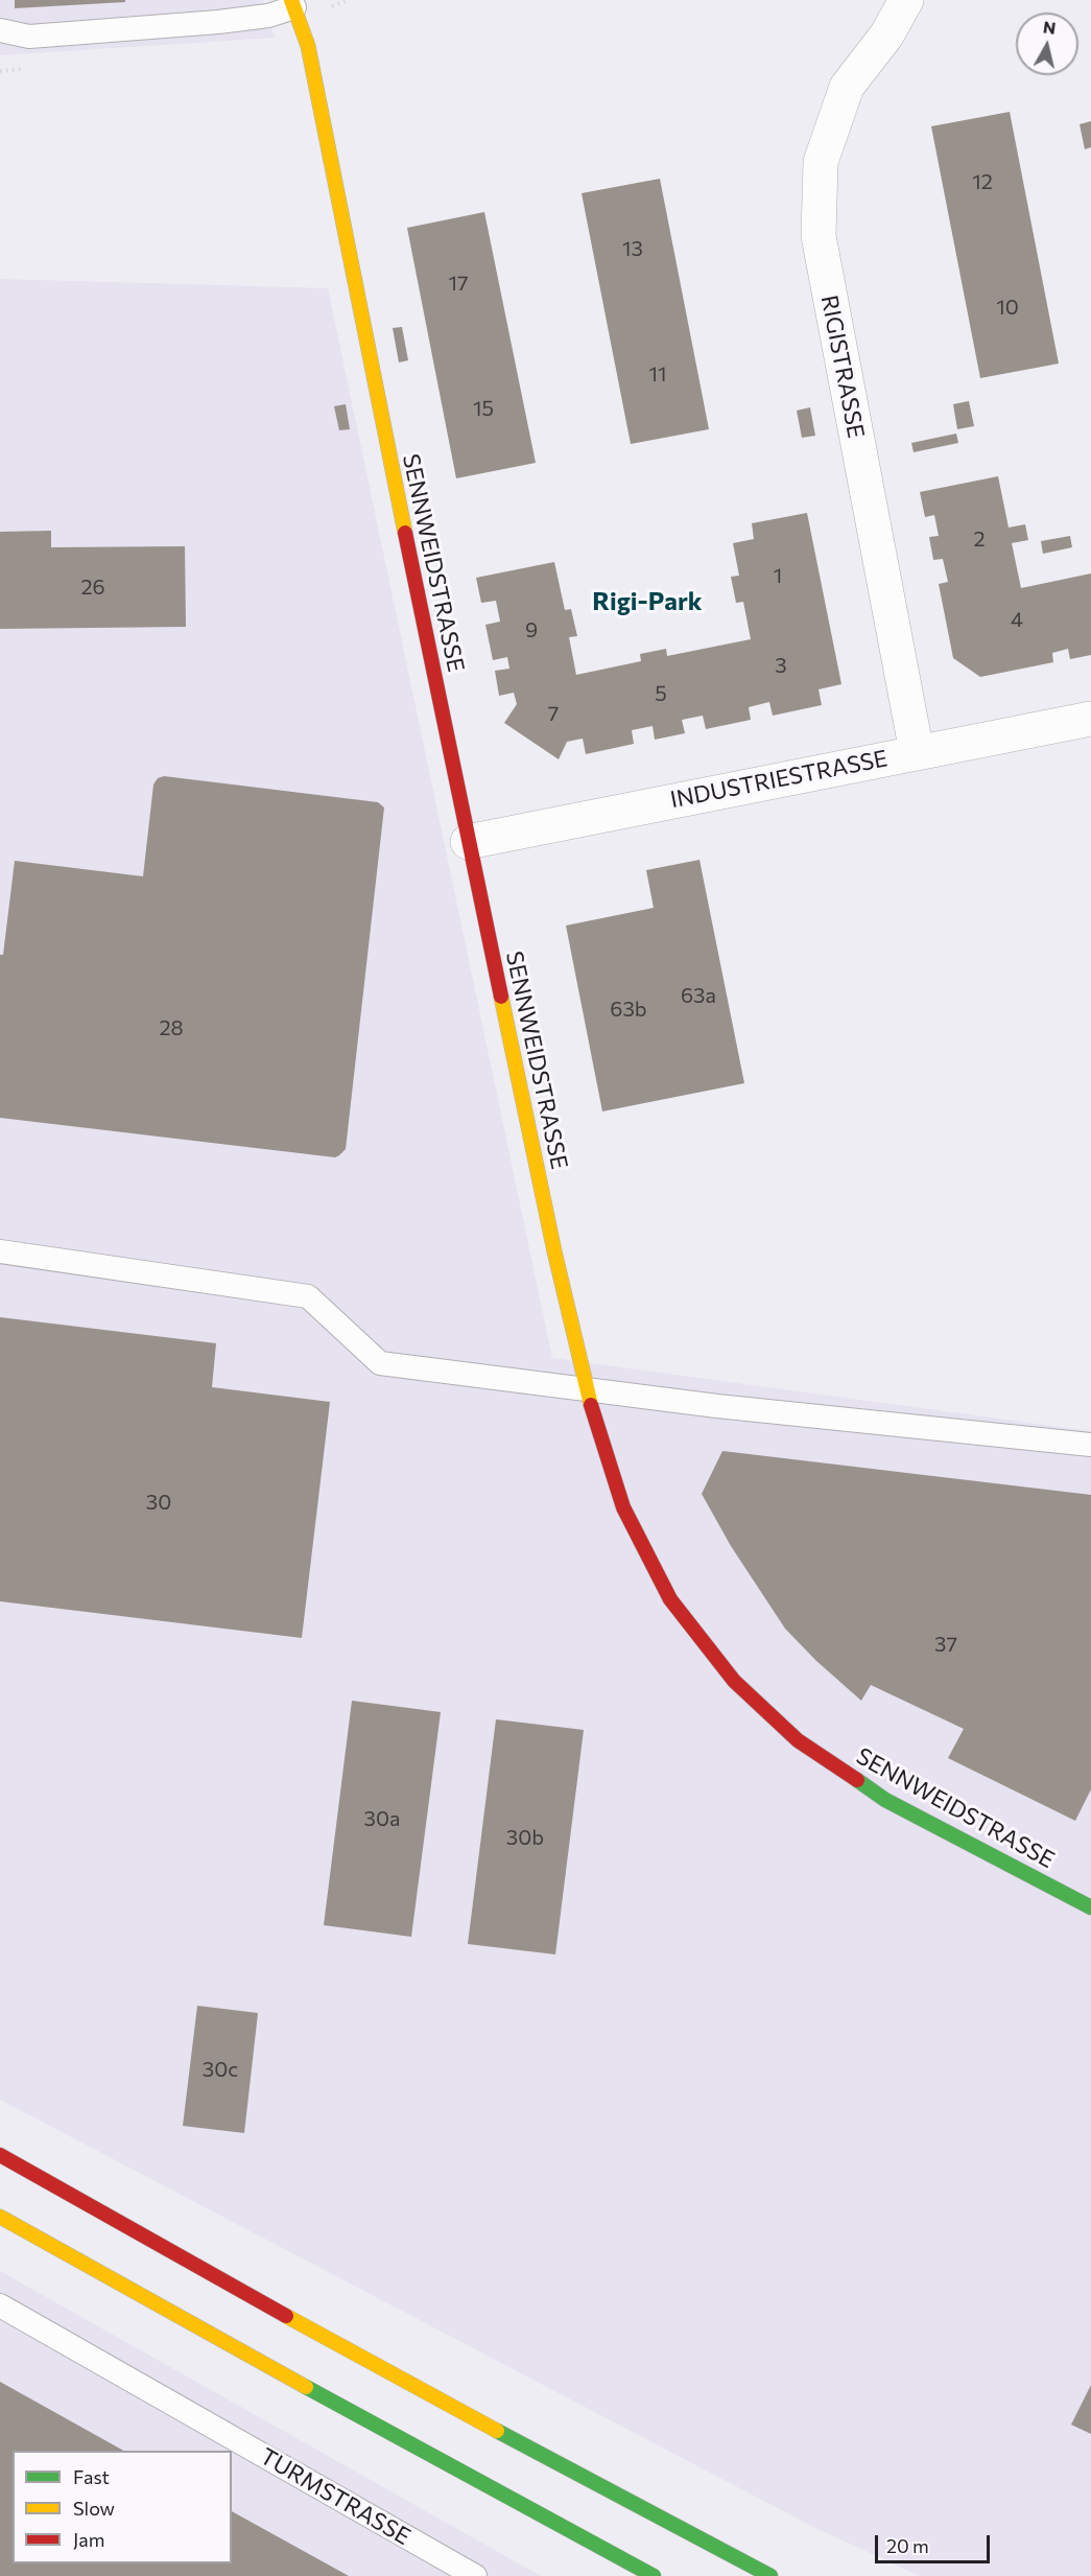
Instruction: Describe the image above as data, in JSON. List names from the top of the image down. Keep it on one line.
{"streets":{"main road":["SENNWEIDSTRASSE"],"street":["RIGISTRASSE","INDUSTRIESTRASSE"],"lane":["TURMSTRASSE"]},"crossings":[["RIGISTRASSE","INDUSTRIESTRASSE"],["SENNWEIDSTRASSE","INDUSTRIESTRASSE"]],"districts":["Rigi-Park"],"house_numbers":["12","13","17","10","11","15","2","1","26","4","9","3","5","7","63a","63b","28","30","37","30a","30b","30c"],"legend":["Fast","Slow","Jam"],"scale_bar":"20 m","north":"top"}
